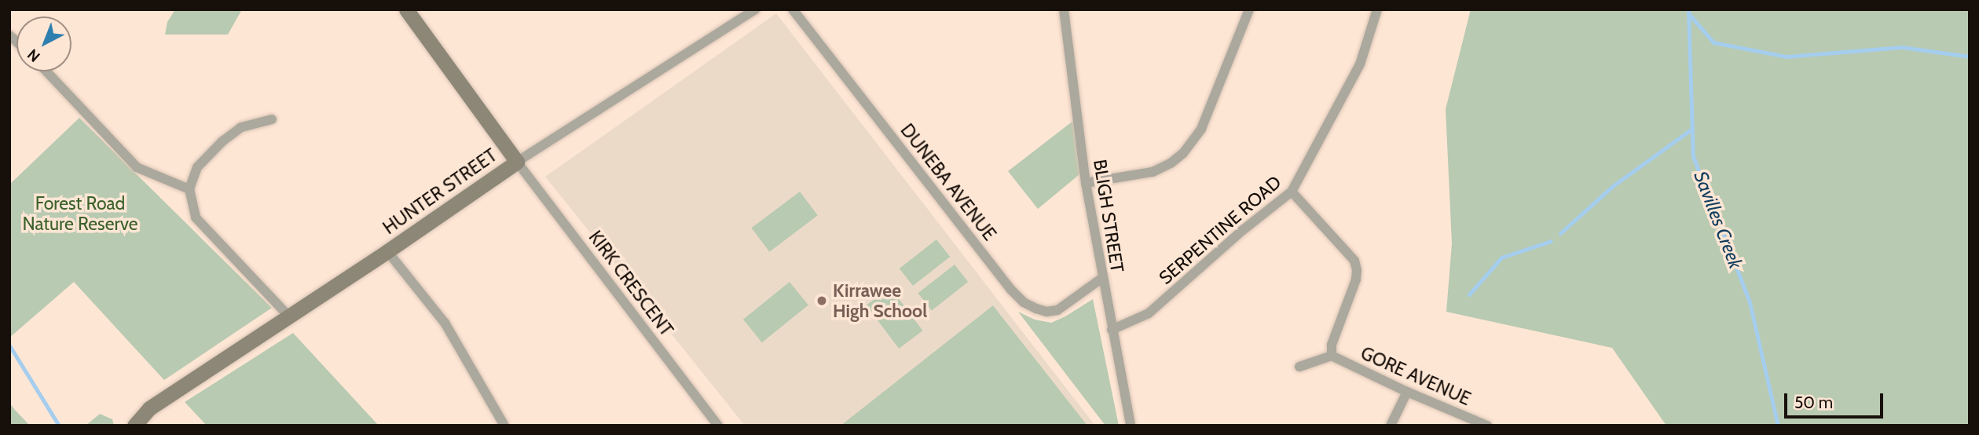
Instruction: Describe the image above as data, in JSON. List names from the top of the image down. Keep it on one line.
{"streets":{"street":["DUNEBA AVENUE","HUNTER STREET","BLIGH STREET","SERPENTINE ROAD","KIRK CRESCENT","GORE AVENUE"]},"crossings":[["DUNEBA AVENUE","BLIGH STREET"],["HUNTER STREET","KIRK CRESCENT"],["BLIGH STREET","SERPENTINE ROAD"],["SERPENTINE ROAD","GORE AVENUE"]],"water":["Savilles Creek"],"parks":["Forest Road Nature Reserve"],"places":["Kirrawee High School"],"scale_bar":"50 m","north":"bottom left"}
